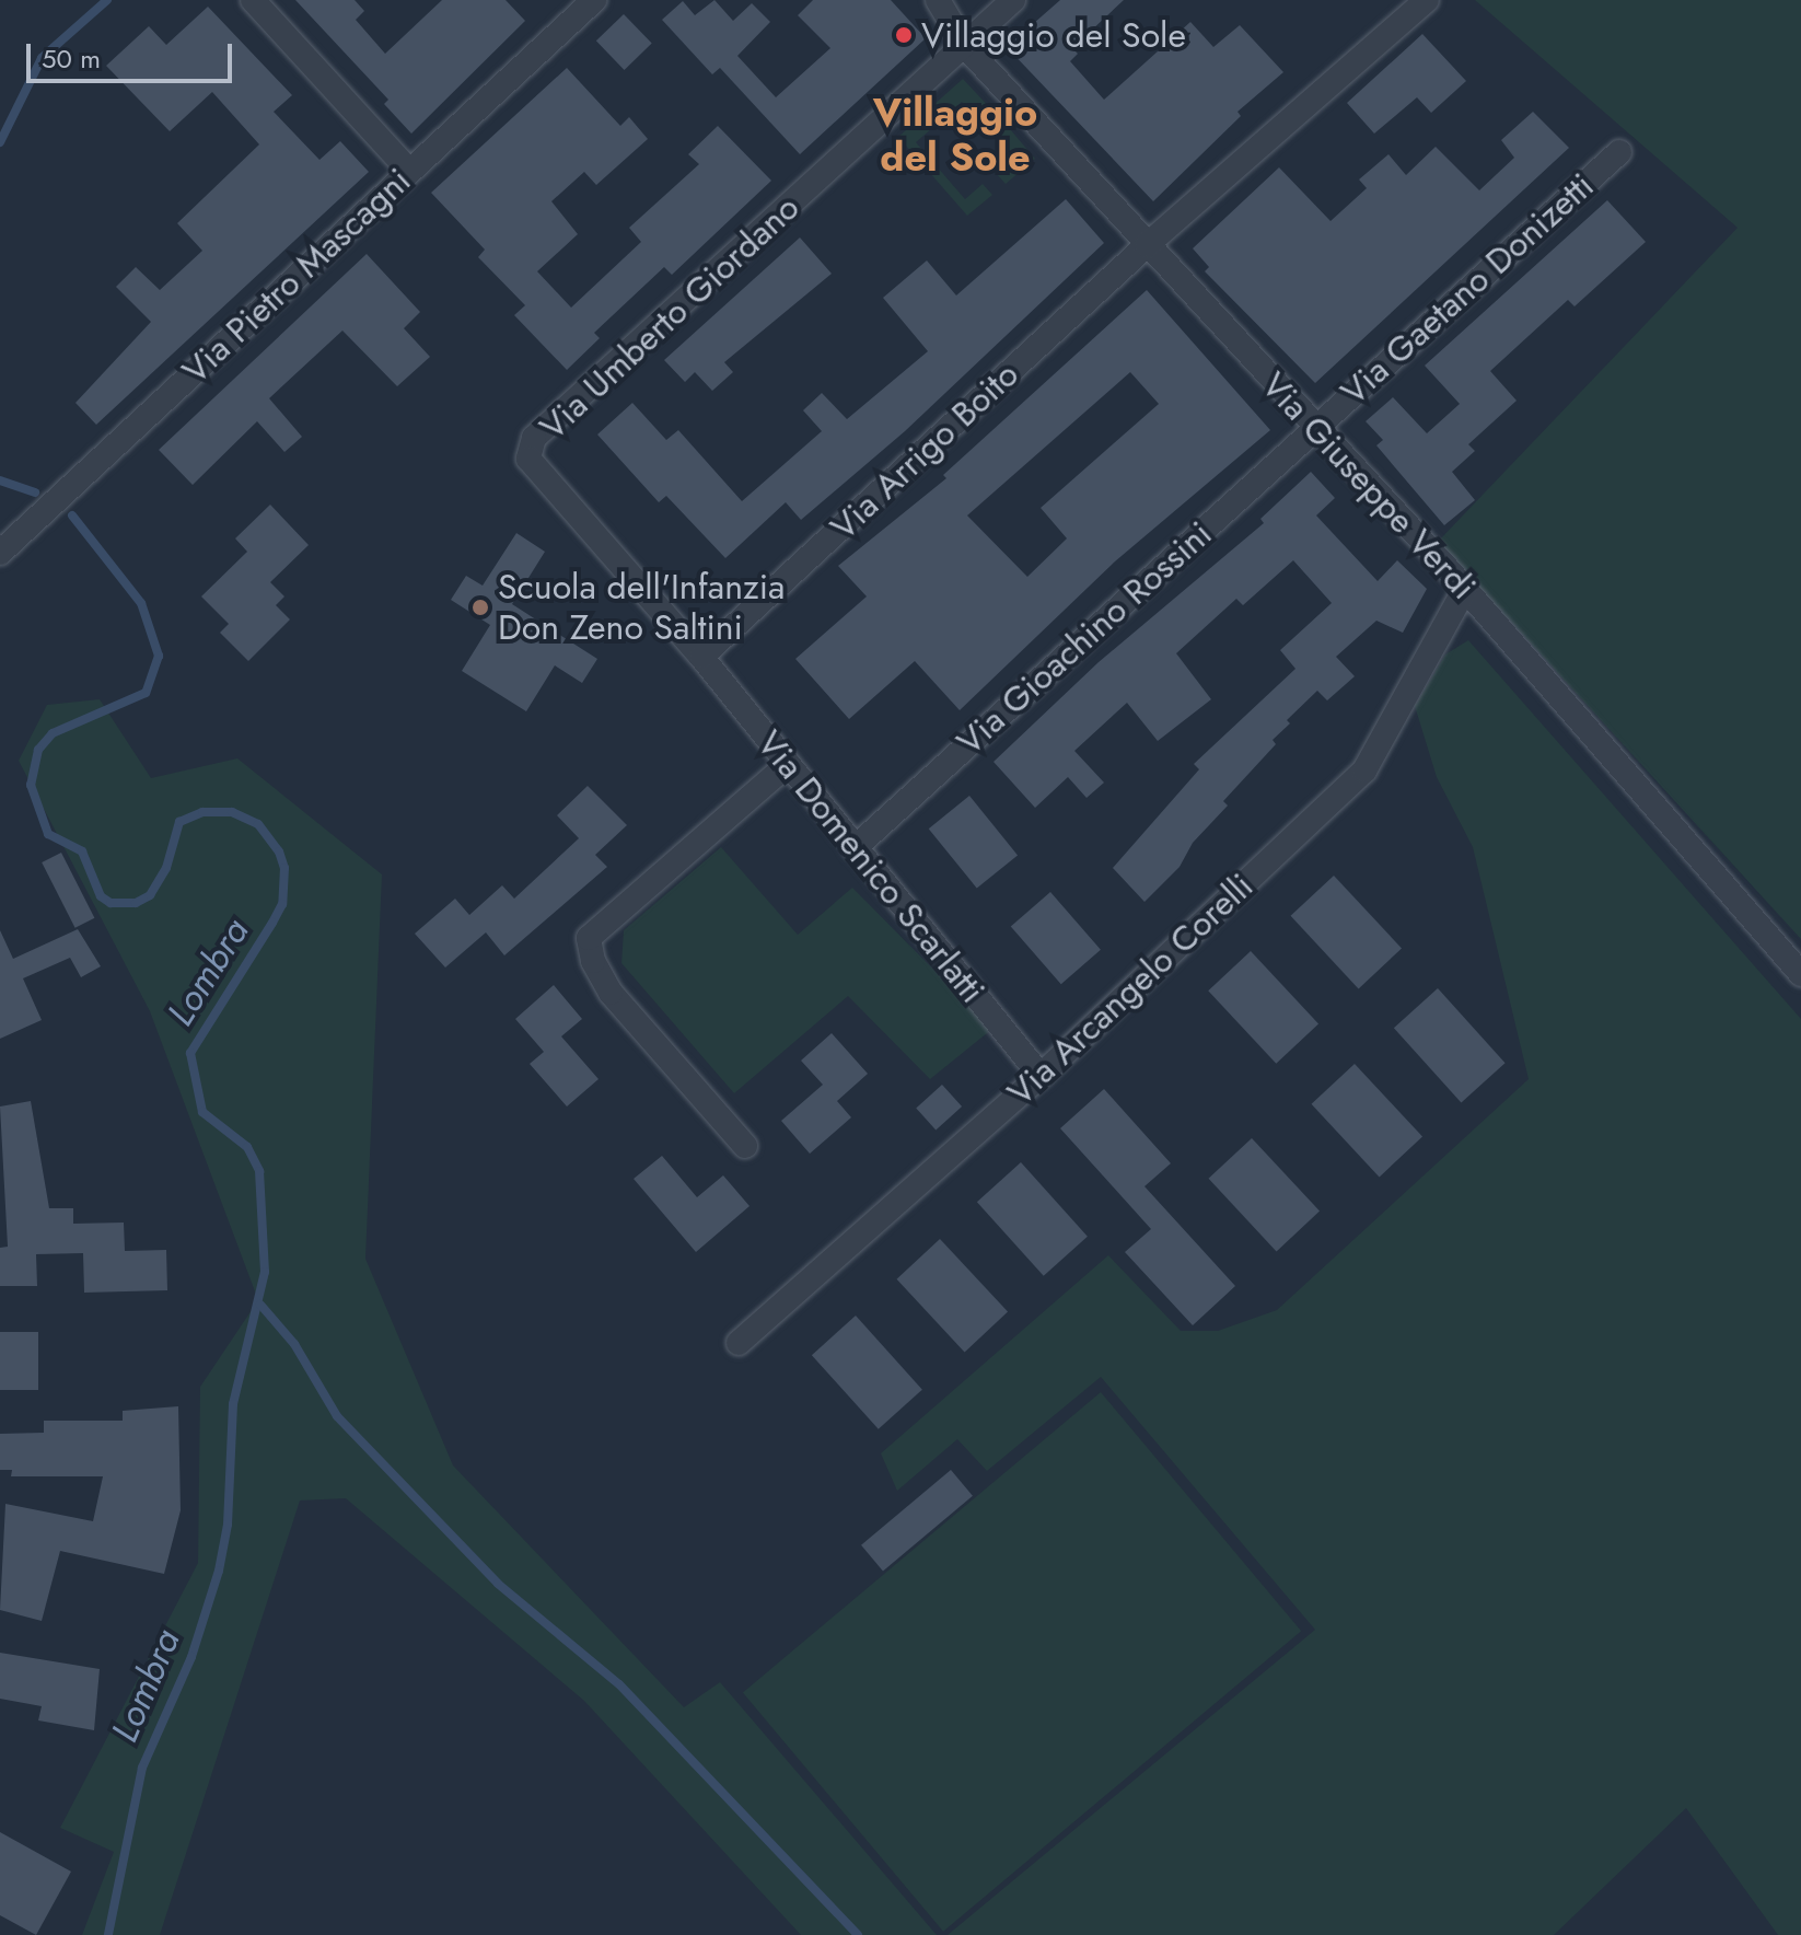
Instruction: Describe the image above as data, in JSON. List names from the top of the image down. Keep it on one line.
{"streets":{"street":["Via Pietro Mascagni","Via Gaetano Donizetti","Via Umberto Giordano","Via Arrigo Boito","Via Giuseppe Verdi","Via Gioachino Rossini","Via Domenico Scarlatti","Via Arcangelo Corelli"]},"crossings":[["Via Gaetano Donizetti","Via Giuseppe Verdi"],["Via Gaetano Donizetti","Via Gioachino Rossini"],["Via Umberto Giordano","Via Arrigo Boito"],["Via Umberto Giordano","Via Giuseppe Verdi"],["Via Umberto Giordano","Via Domenico Scarlatti"],["Via Arrigo Boito","Via Giuseppe Verdi"],["Via Arrigo Boito","Via Domenico Scarlatti"],["Via Giuseppe Verdi","Via Gioachino Rossini"],["Via Giuseppe Verdi","Via Arcangelo Corelli"],["Via Gioachino Rossini","Via Domenico Scarlatti"],["Via Domenico Scarlatti","Via Arcangelo Corelli"]],"districts":["Villaggio del Sole"],"water":["Lombra"],"places":["Villaggio del Sole","Scuola dell'Infanzia Don Zeno Saltini"],"scale_bar":"50 m"}
